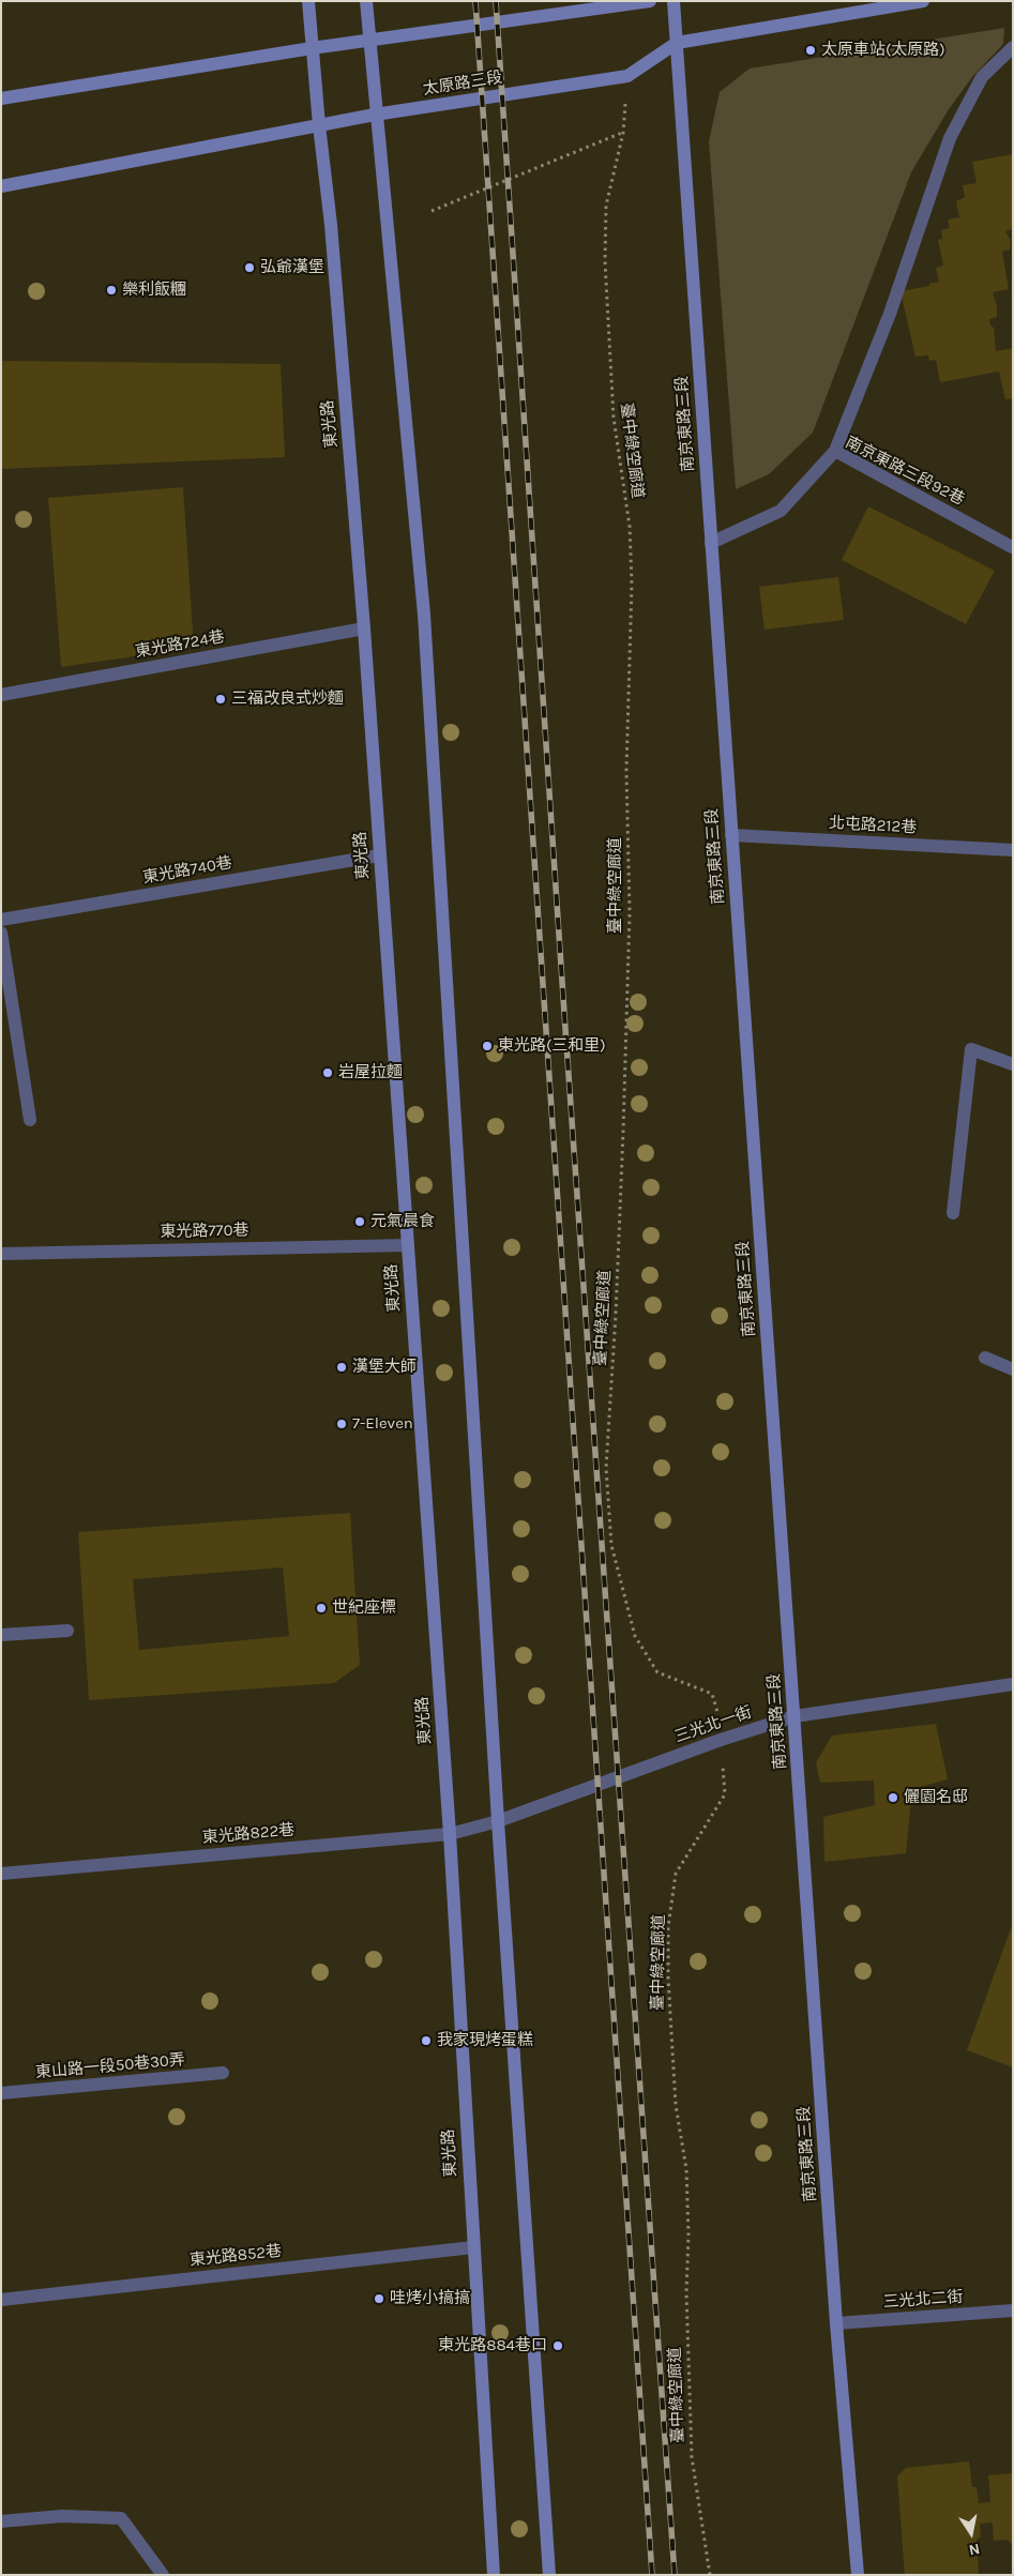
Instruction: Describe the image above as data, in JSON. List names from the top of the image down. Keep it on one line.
{"streets":{"street":["太原路三段","東光路","南京東路三段","南京東路三段92巷","東光路724巷","北屯路212巷","東光路740巷","東光路770巷","三光北一街","東光路822巷","東山路一段50巷30弄","東光路852巷","三光北二街"],"path":["臺中綠空廊道"]},"crossings":[["太原路三段","東光路"],["太原路三段","南京東路三段"],["太原路三段","臺中綠空廊道"],["東光路","東光路724巷"],["東光路","東光路740巷"],["東光路","東光路770巷"],["東光路","東光路822巷"],["東光路","東光路852巷"],["南京東路三段","南京東路三段92巷"],["南京東路三段","北屯路212巷"],["南京東路三段","三光北一街"],["南京東路三段","三光北二街"],["臺中綠空廊道","三光北一街"],["三光北一街","東光路822巷"]],"places":["太原車站(太原路)","弘爺漢堡","樂利飯糰","三福改良式炒麵","東光路(三和里)","岩屋拉麵","元氣晨食","漢堡大師","7-Eleven","世紀座標","儷園名邸","我家現烤蛋糕","哇烤小搞搞","東光路884巷口"],"north":"bottom"}
